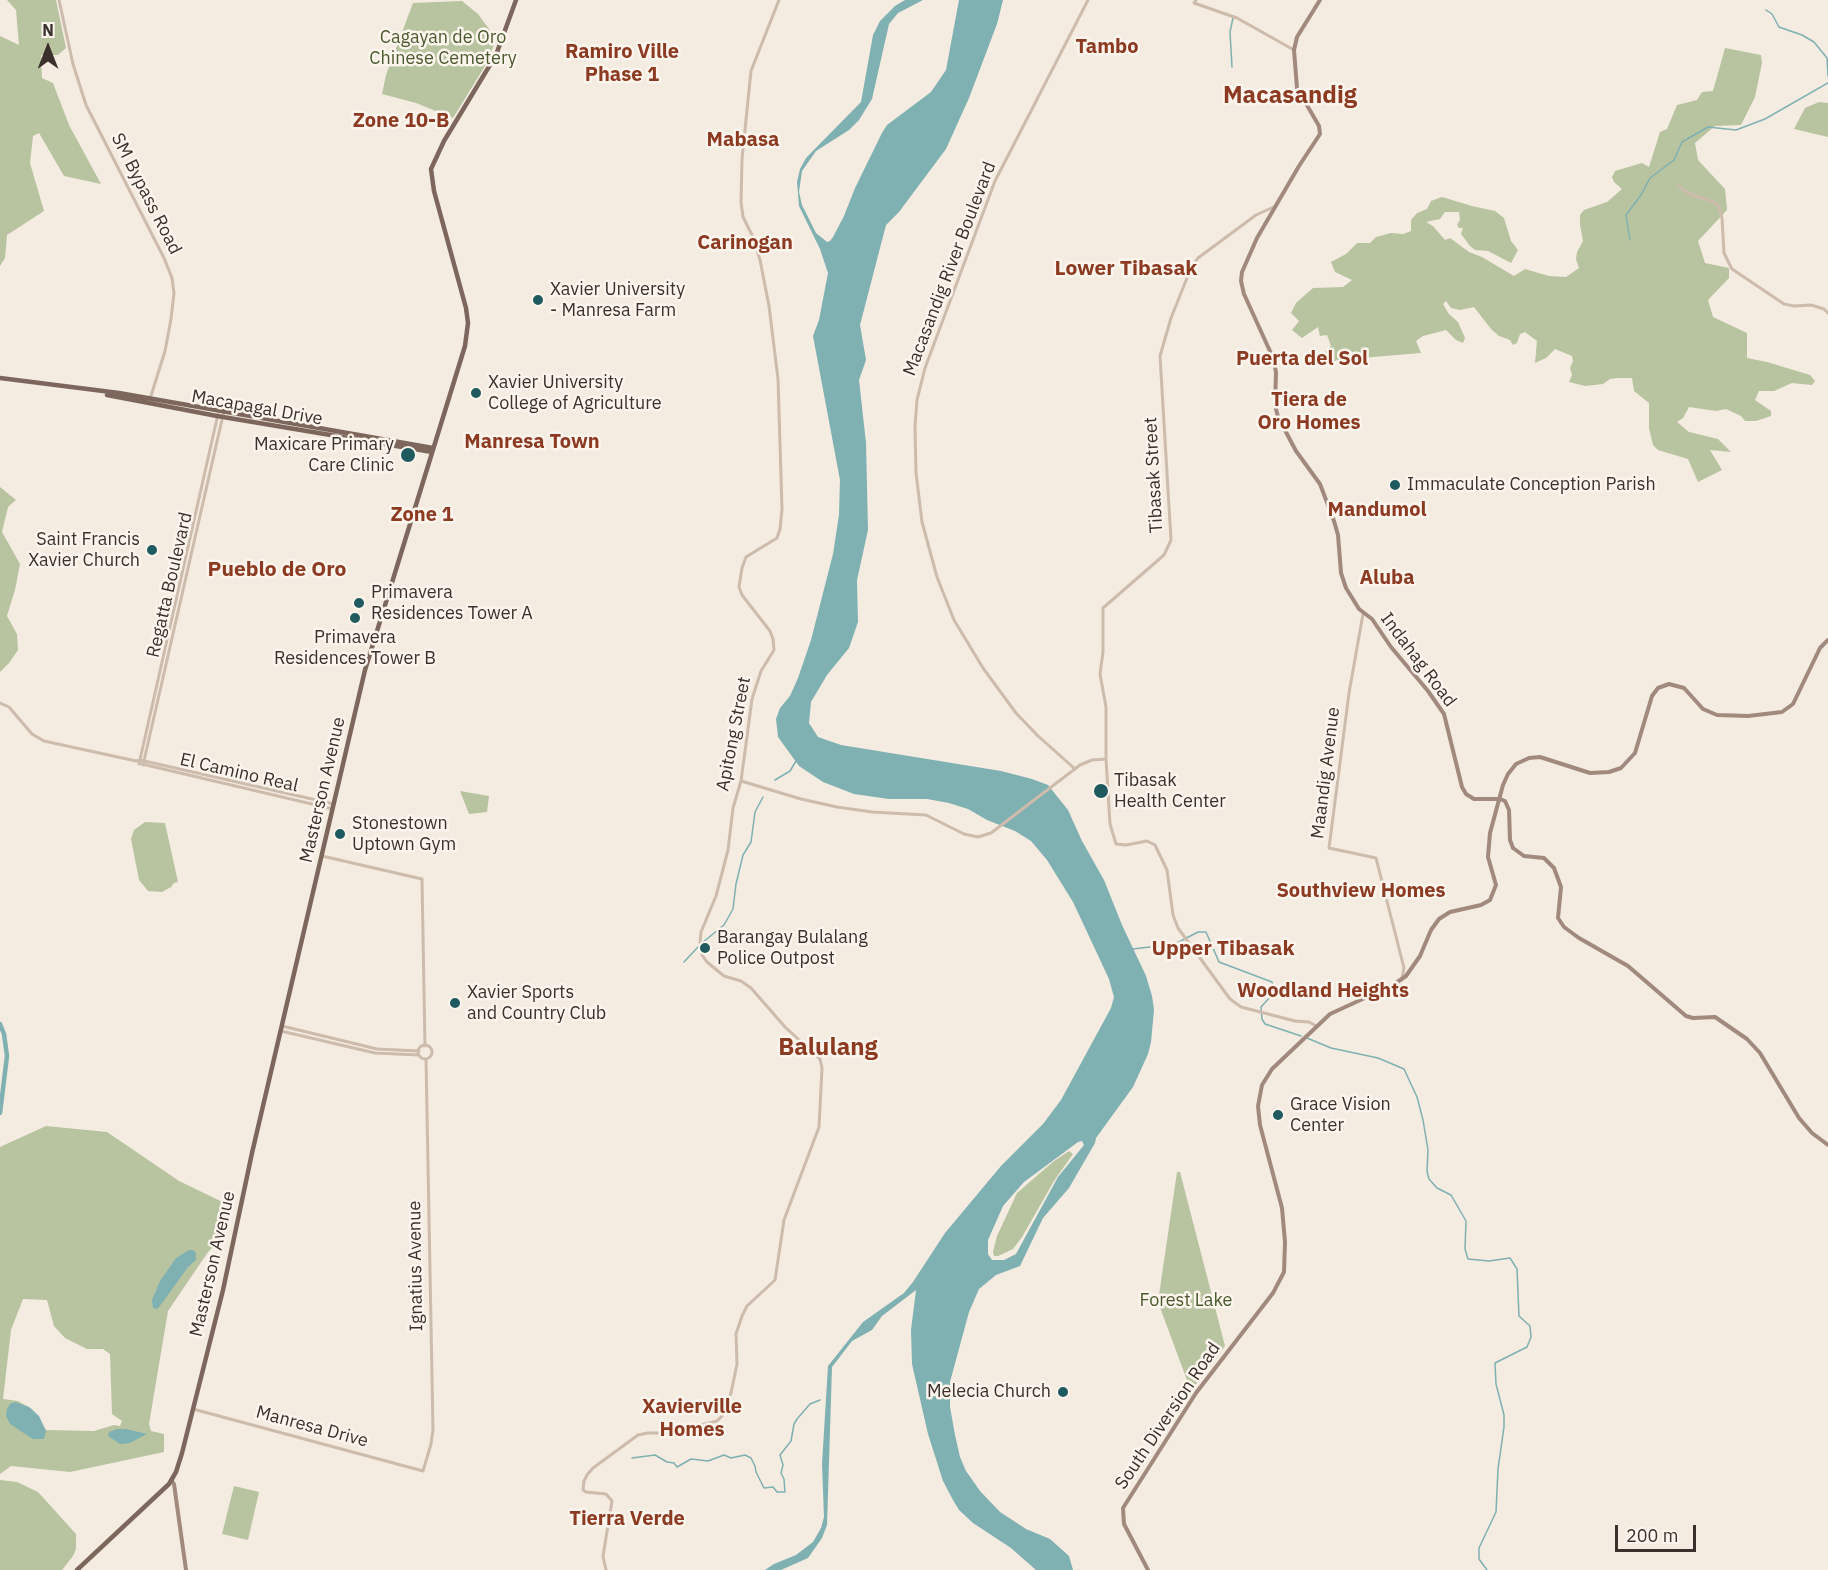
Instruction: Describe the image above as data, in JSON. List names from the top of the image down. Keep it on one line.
{"streets":{"main road":["Macapagal Drive","Indahag Road","Masterson Avenue","South Diversion Road"],"street":["SM Bypass Road","Macasandig River Boulevard","Tibasak Street","Regatta Boulevard","Apitong Street","El Camino Real","Maandig Avenue","Ignatius Avenue","Manresa Drive"]},"crossings":[["SM Bypass Road","Macapagal Drive"],["Macapagal Drive","Regatta Boulevard"],["Macapagal Drive","Masterson Avenue"],["Tibasak Street","Indahag Road"],["Tibasak Street","South Diversion Road"],["Regatta Boulevard","El Camino Real"],["Indahag Road","Maandig Avenue"],["Indahag Road","South Diversion Road"],["El Camino Real","Masterson Avenue"],["Maandig Avenue","South Diversion Road"],["Masterson Avenue","Manresa Drive"],["Ignatius Avenue","Manresa Drive"]],"districts":["Tambo","Ramiro Ville Phase 1","Macasandig","Zone 10-B","Mabasa","Carinogan","Lower Tibasak","Puerta del Sol","Tiera de Oro Homes","Manresa Town","Mandumol","Zone 1","Pueblo de Oro","Aluba","Southview Homes","Upper Tibasak","Woodland Heights","Balulang","Xavierville Homes","Tierra Verde"],"parks":["Cagayan de Oro Chinese Cemetery","Forest Lake"],"places":["Xavier University - Manresa Farm","Xavier University College of Agriculture","Maxicare Primary Care Clinic","Immaculate Conception Parish","Saint Francis Xavier Church","Primavera Residences Tower A","Primavera Residences Tower B","Tibasak Health Center","Stonestown Uptown Gym","Barangay Bulalang Police Outpost","Xavier Sports and Country Club","Grace Vision Center","Melecia Church"],"scale_bar":"200 m","north":"top"}
